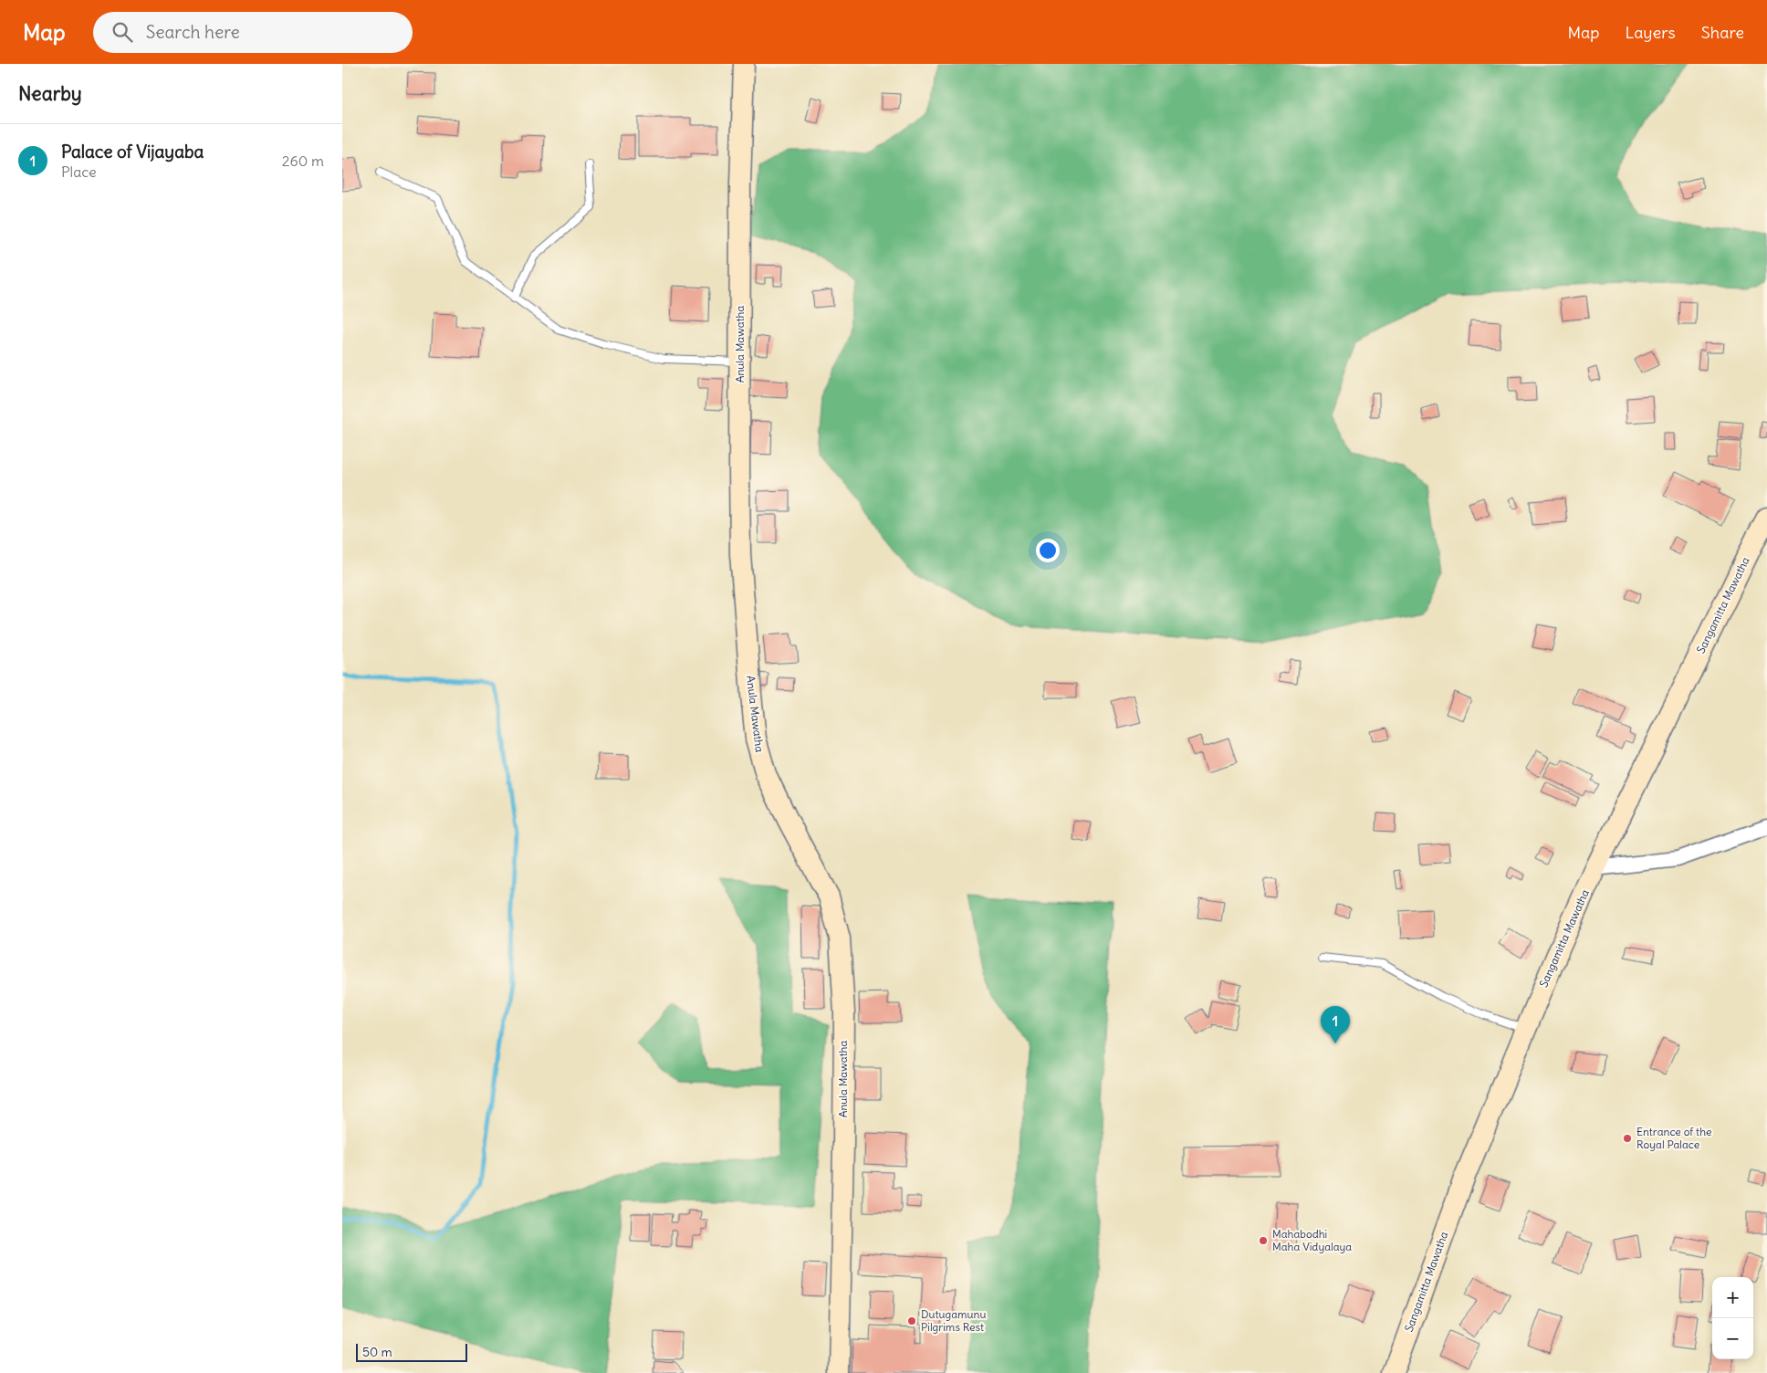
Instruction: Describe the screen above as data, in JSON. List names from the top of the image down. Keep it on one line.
{"streets":{"main road":["Anula Mawatha","Sangamitta Mawatha"]},"places":["Entrance of the Royal Palace","Mahabodhi Maha Vidyalaya","Dutugamunu Pilgrims Rest"],"scale_bar":"50 m","page":{"header":"Map","search":"Search here","nav":["Map","Layers","Share"],"heading":"Nearby","list":[{"mark":"1","name":"Palace of Vijayaba","note":"Place","value":"260 m"}],"pins":"1","map_buttons":["+","−"],"scale":"50 m"}}
